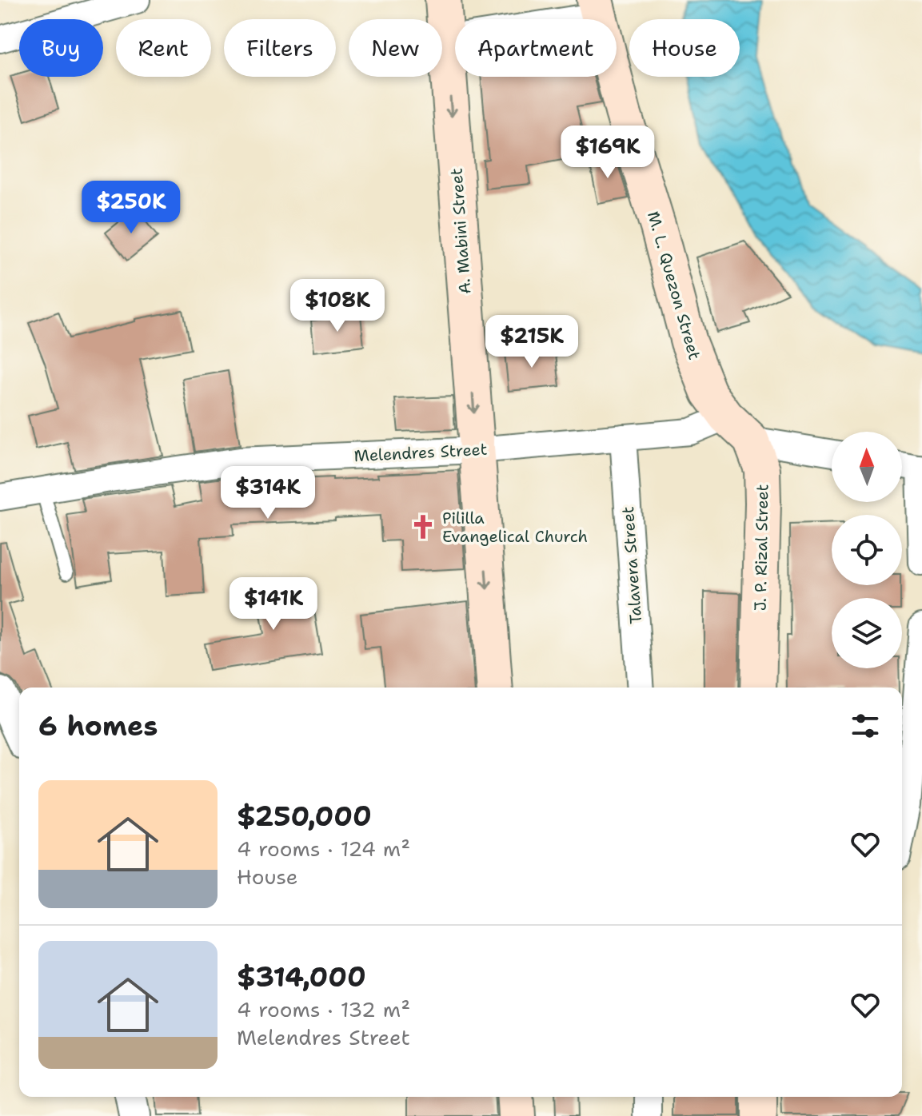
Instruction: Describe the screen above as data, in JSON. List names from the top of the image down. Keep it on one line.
{"streets":{"main road":["A. Mabini Street","M. L. Quezon Street","J. P. Rizal Street"],"street":["Melendres Street","Talavera Street"]},"crossings":[["A. Mabini Street","Melendres Street"],["M. L. Quezon Street","Melendres Street"],["M. L. Quezon Street","J. P. Rizal Street"],["Melendres Street","J. P. Rizal Street"],["Melendres Street","Talavera Street"]],"one_way":["A. Mabini Street"],"places":{"church":["Pililla Evangelical Church"]},"north":"top","page":{"chip":["Buy","Rent","Filters","New","Apartment","House"],"price":["$169K","$250K","$108K","$215K","$314K","$141K"],"heading":"6 homes","list":[{"name":"$250,000","note":"4 rooms · 124 m² · House"},{"name":"$314,000","note":"4 rooms · 132 m² · Melendres Street"}]}}
